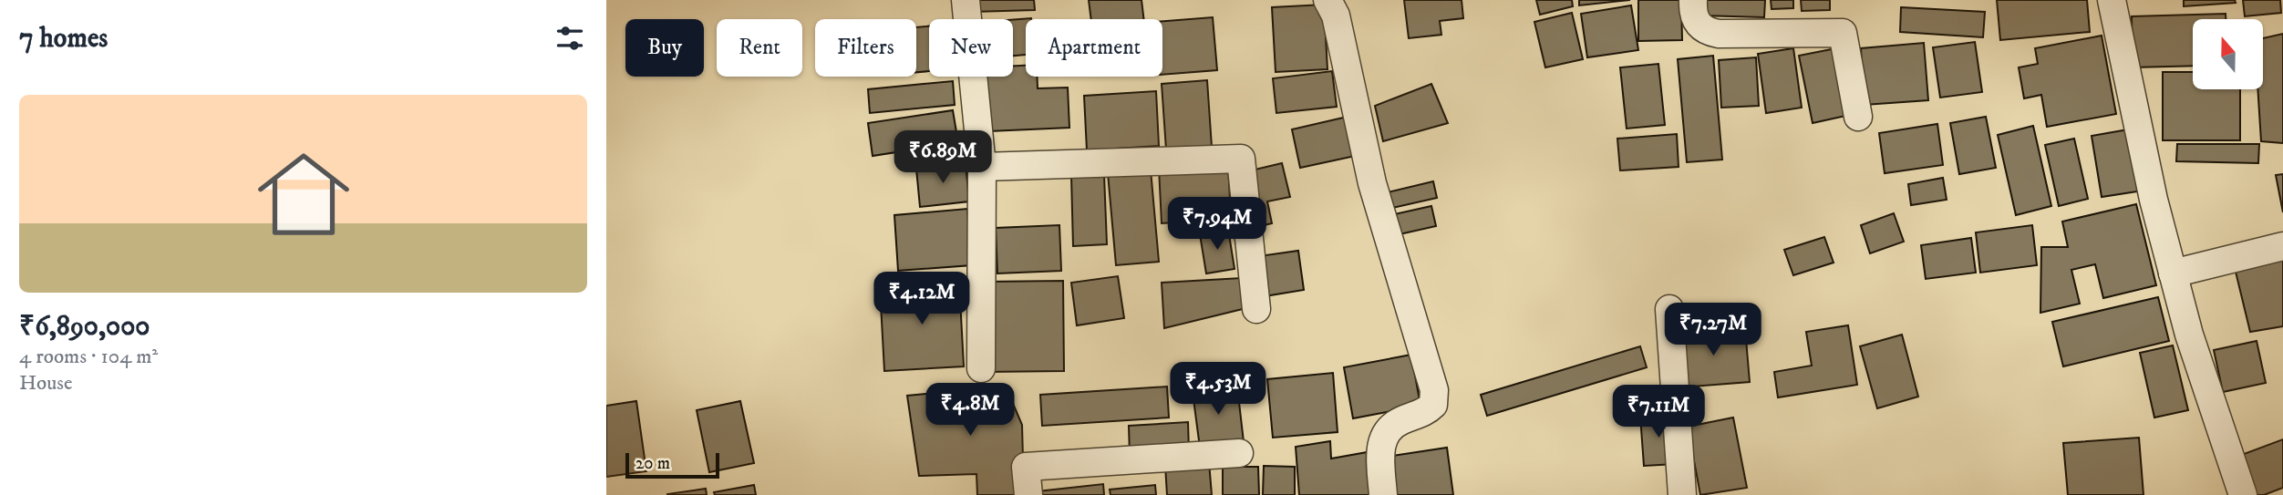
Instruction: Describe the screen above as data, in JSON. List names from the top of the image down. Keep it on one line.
{"scale_bar":"20 m","north":"top","page":{"heading":"7 homes","chip":["Buy","Rent","Filters","New","Apartment"],"list":[{"name":"₹6,890,000","note":"4 rooms · 104 m² · House"}],"price":["₹6.89M","₹7.94M","₹4.12M","₹7.27M","₹4.53M","₹4.8M","₹7.11M"],"scale":"20 m"}}
